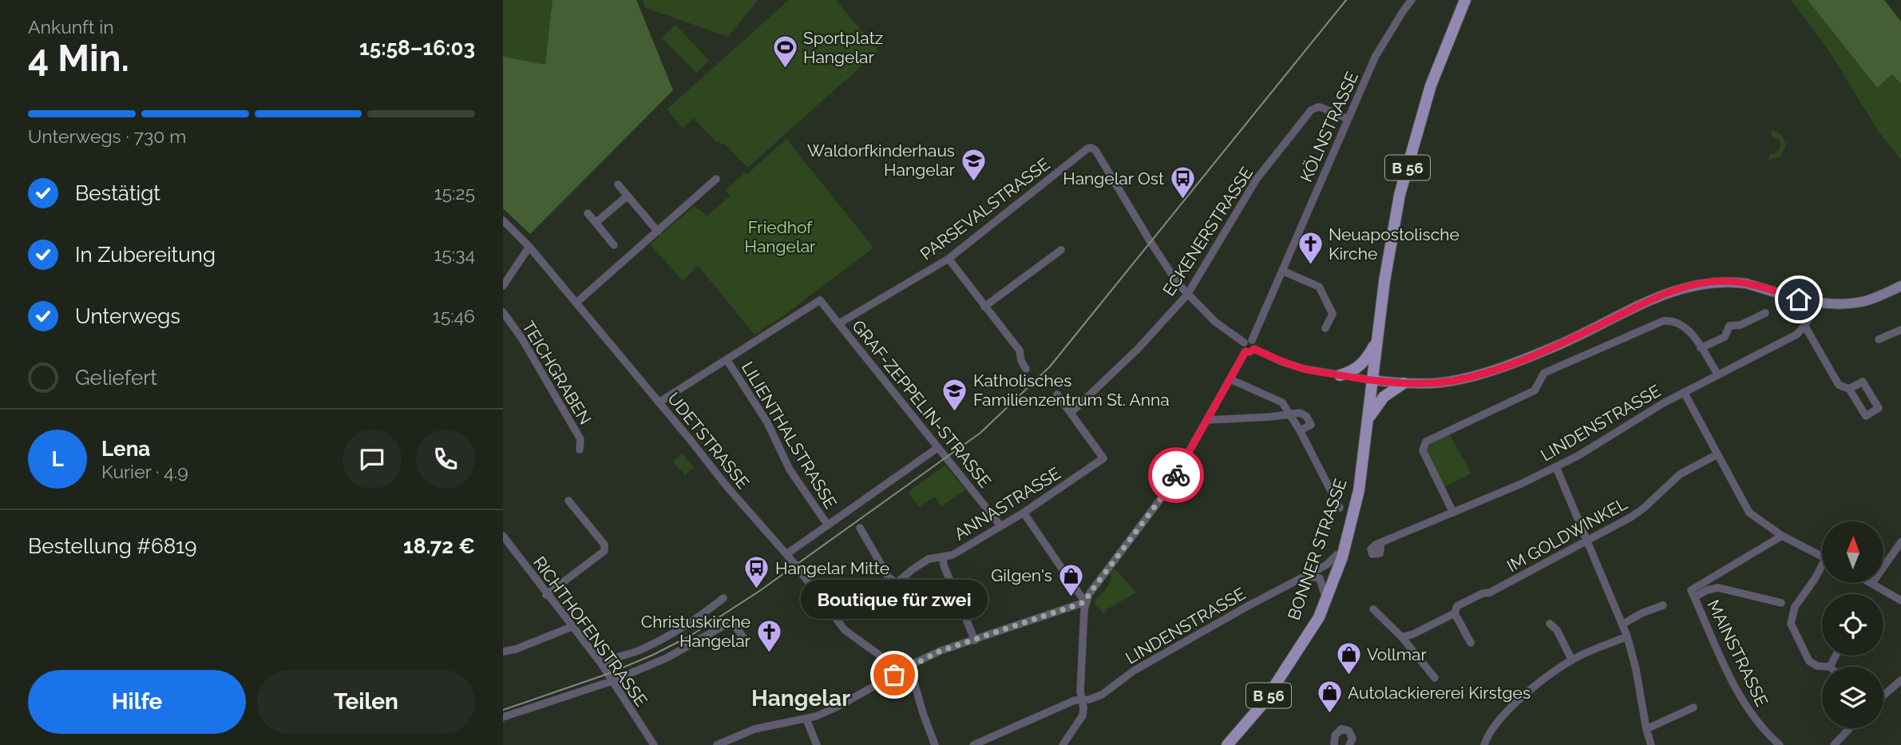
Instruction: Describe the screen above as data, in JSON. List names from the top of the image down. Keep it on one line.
{"streets":{"main road":["B 56","BONNER STRASSE"],"street":["KÖLNSTRASSE","PARSEVALSTRASSE","ECKENERSTRASSE","TEICHGRABEN","GRAF-ZEPPELIN-STRASSE","LINDENSTRASSE","LILIENTHALSTRASSE","UDETSTRASSE","ANNASTRASSE","IM GOLDWINKEL","RICHTHOFENSTRASSE","MAINSTRASSE"]},"crossings":[["KÖLNSTRASSE","ECKENERSTRASSE"],["PARSEVALSTRASSE","ECKENERSTRASSE"],["PARSEVALSTRASSE","GRAF-ZEPPELIN-STRASSE"],["ECKENERSTRASSE","ANNASTRASSE"],["GRAF-ZEPPELIN-STRASSE","LILIENTHALSTRASSE"],["GRAF-ZEPPELIN-STRASSE","ANNASTRASSE"],["LINDENSTRASSE","BONNER STRASSE"]],"districts":["Hangelar"],"parks":["Friedhof Hangelar"],"places":{"sports":["Sportplatz Hangelar"],"school or university":["Waldorfkinderhaus Hangelar","Katholisches Familienzentrum St. Anna"],"bus stop":["Hangelar Ost","Hangelar Mitte"],"church":["Neuapostolische Kirche","Christuskirche Hangelar"],"shop":["Gilgen's","Vollmar","Autolackiererei Kirstges"],"other":["Boutique für zwei"]},"north":"top","page":{"heading":["4 Min.","Ankunft in","15:58–16:03"],"panel":["Lena","Kurier · 4.9","Bestellung #6819","18.72 €"],"bar":"Unterwegs · 730 m","list":[["Bestätigt","15:25"],["In Zubereitung","15:34"],["Unterwegs","15:46"],"Geliefert"],"round":"L","bubble":"Boutique für zwei","buttons":["Hilfe","Teilen"]}}
